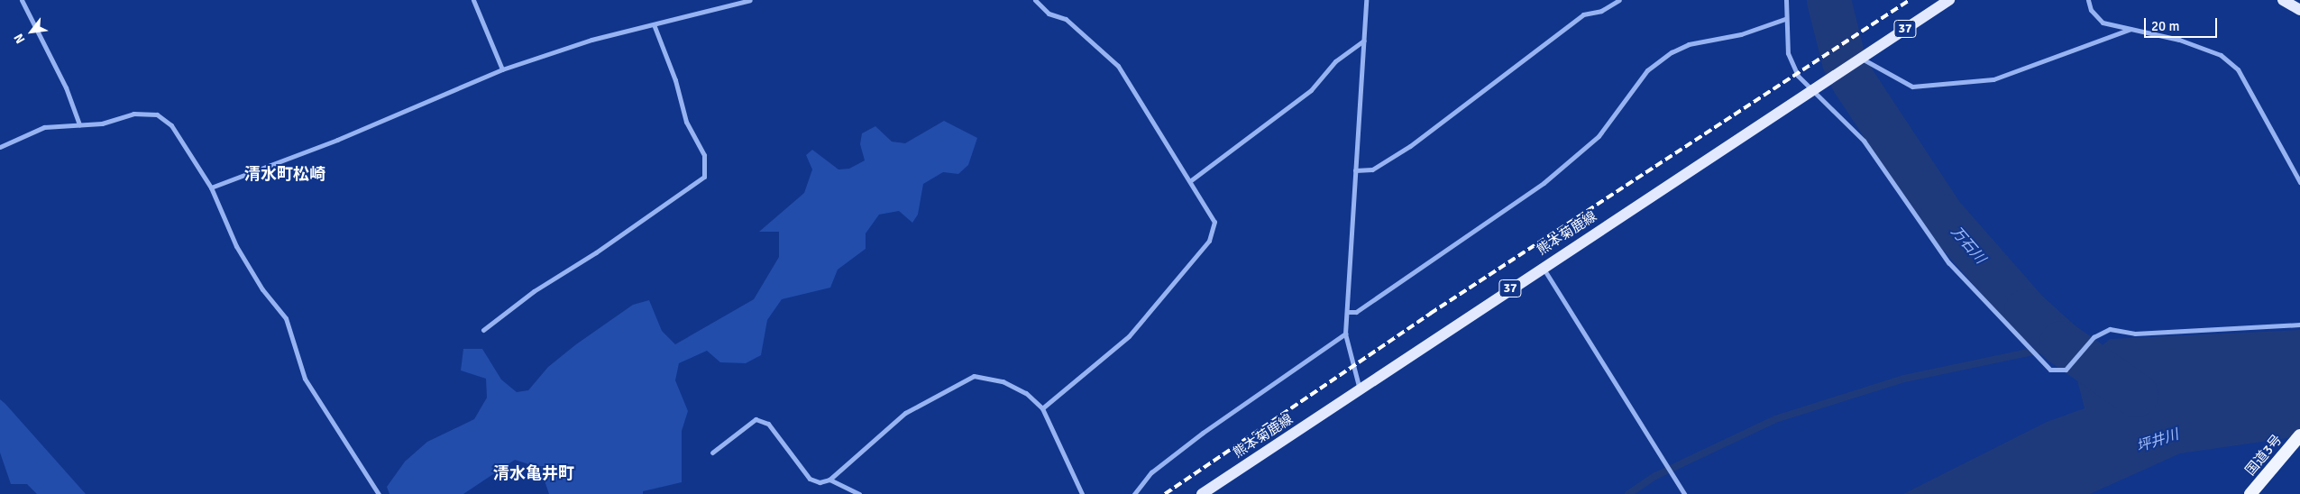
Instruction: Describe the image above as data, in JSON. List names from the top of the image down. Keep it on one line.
{"streets":{"highway":["国道3号"],"main road":["37","熊本菊鹿線"]},"districts":["清水町松崎","清水亀井町"],"water":["万石川","坪井川"],"scale_bar":"20 m","north":"bottom left"}
